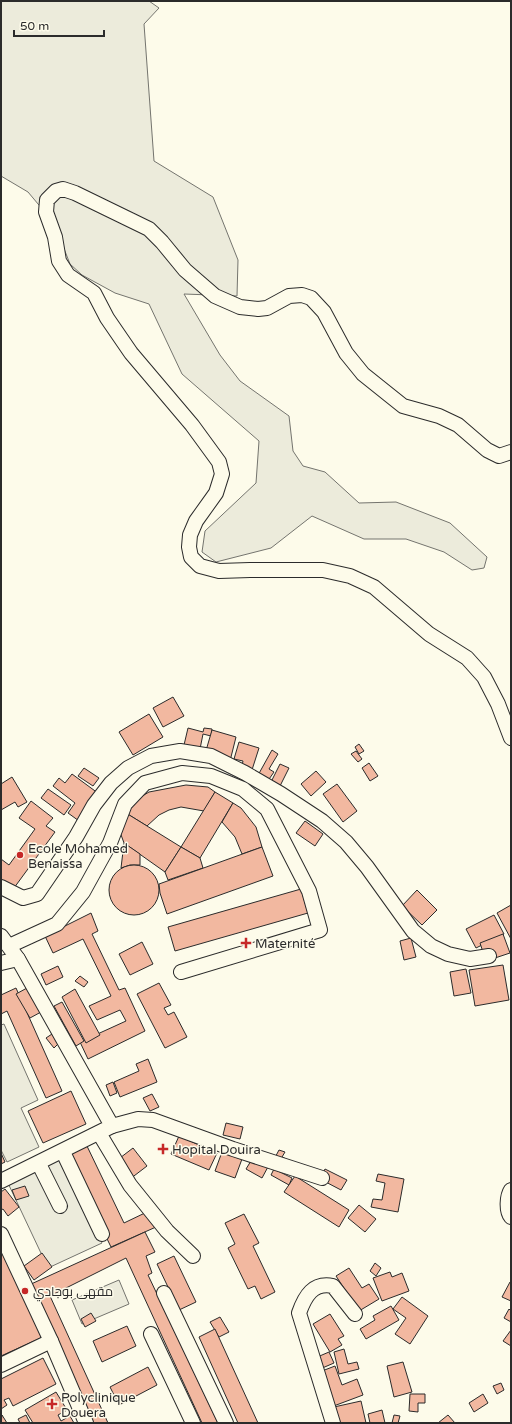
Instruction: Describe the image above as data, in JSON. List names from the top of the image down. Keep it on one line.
{"places":{"other":["Ecole Mohamed Benaissa","مقهى بوجادي"],"health":["Maternité","Hopital Douira","Polyclinique Douera"]},"scale_bar":"50 m"}
